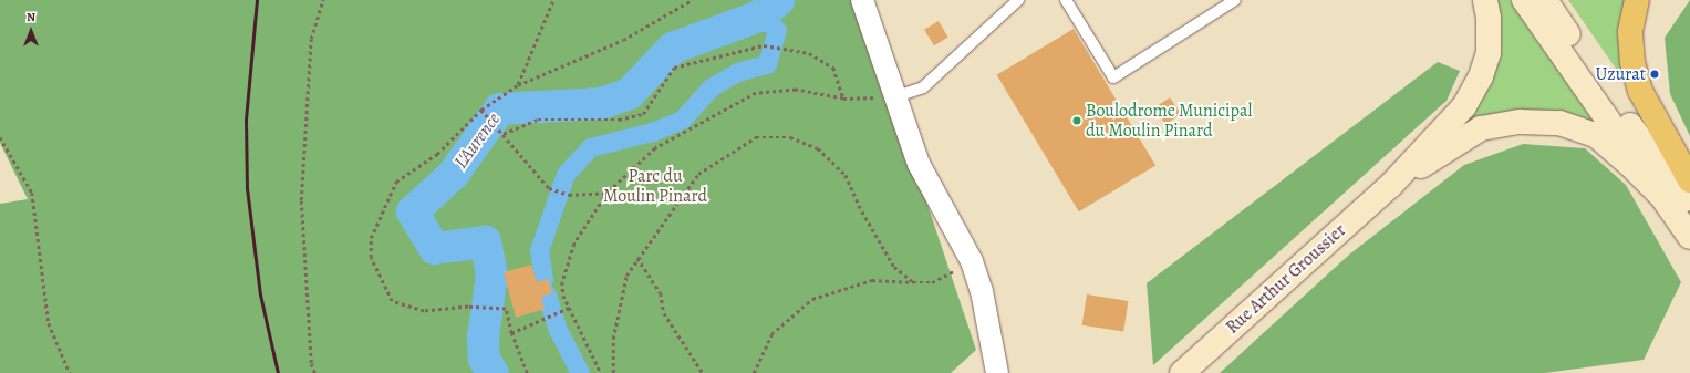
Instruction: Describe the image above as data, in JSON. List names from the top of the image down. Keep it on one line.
{"streets":{"main road":["Rue Arthur Groussier"]},"water":["L'Aurence"],"parks":["Parc du Moulin Pinard"],"places":["Uzurat","Boulodrome Municipal du Moulin Pinard"],"north":"top"}
